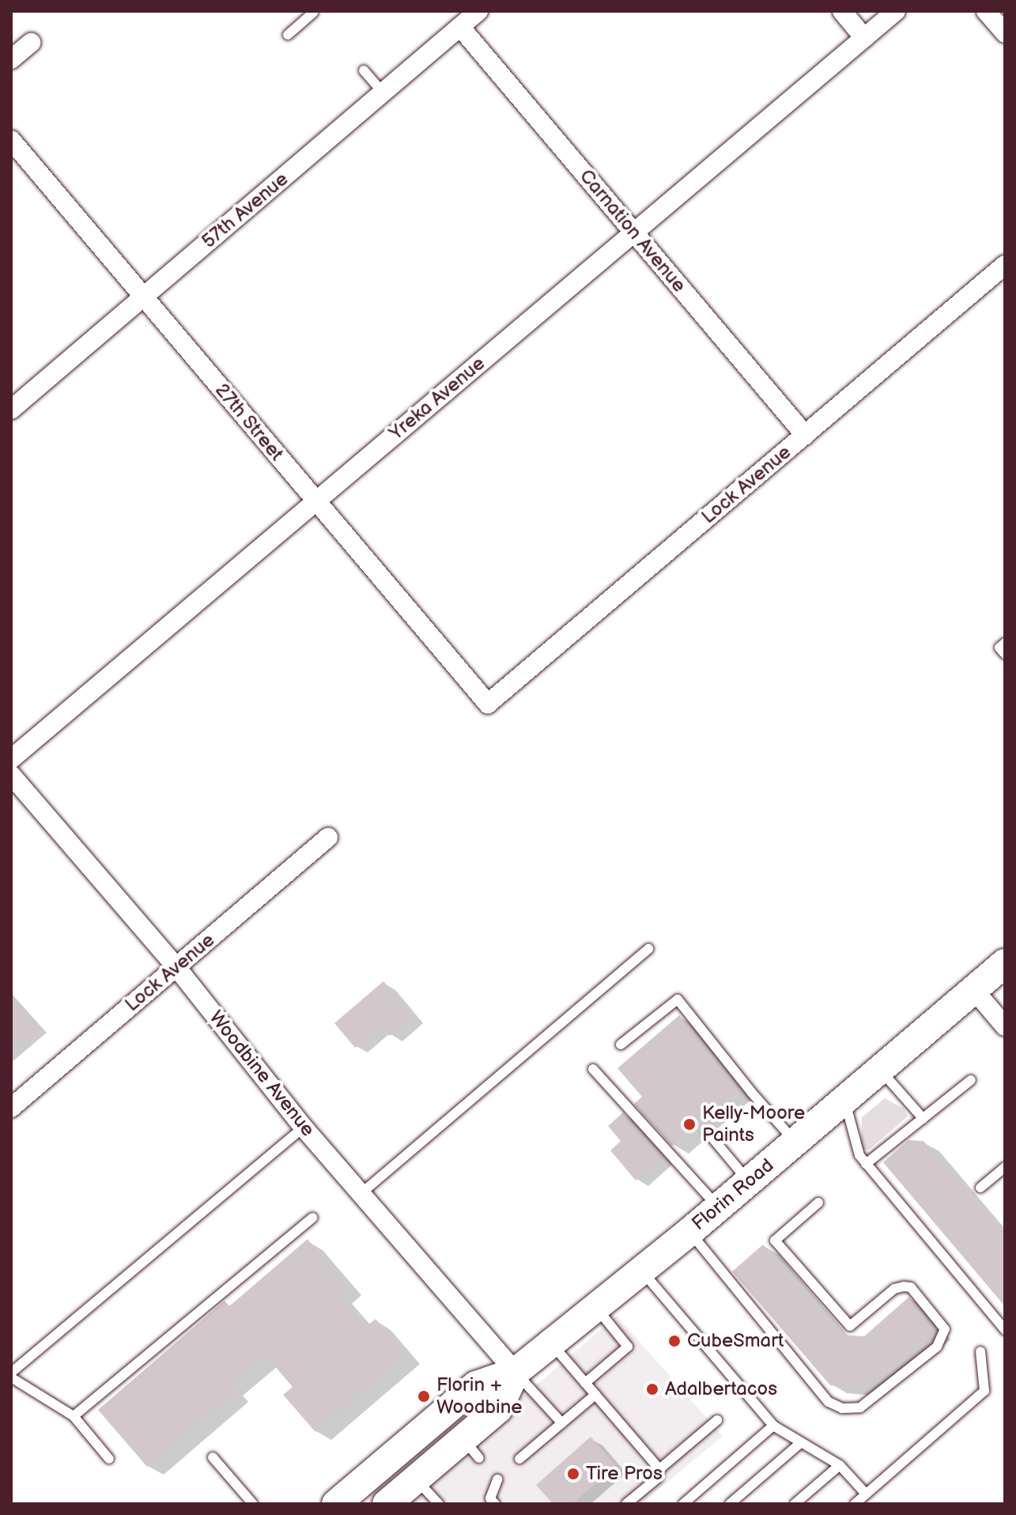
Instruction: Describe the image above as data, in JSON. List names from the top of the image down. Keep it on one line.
{"streets":{"main road":["Florin Road"],"street":["57th Avenue","Carnation Avenue","Yreka Avenue","27th Street","Lock Avenue","Woodbine Avenue"]},"crossings":[["57th Avenue","Carnation Avenue"],["57th Avenue","27th Street"],["Carnation Avenue","Yreka Avenue"],["Carnation Avenue","Lock Avenue"],["Yreka Avenue","27th Street"],["27th Street","Lock Avenue"],["Lock Avenue","Woodbine Avenue"],["Woodbine Avenue","Florin Road"]],"places":["Kelly-Moore Paints","CubeSmart","Adalbertacos","Florin + Woodbine","Tire Pros"]}
